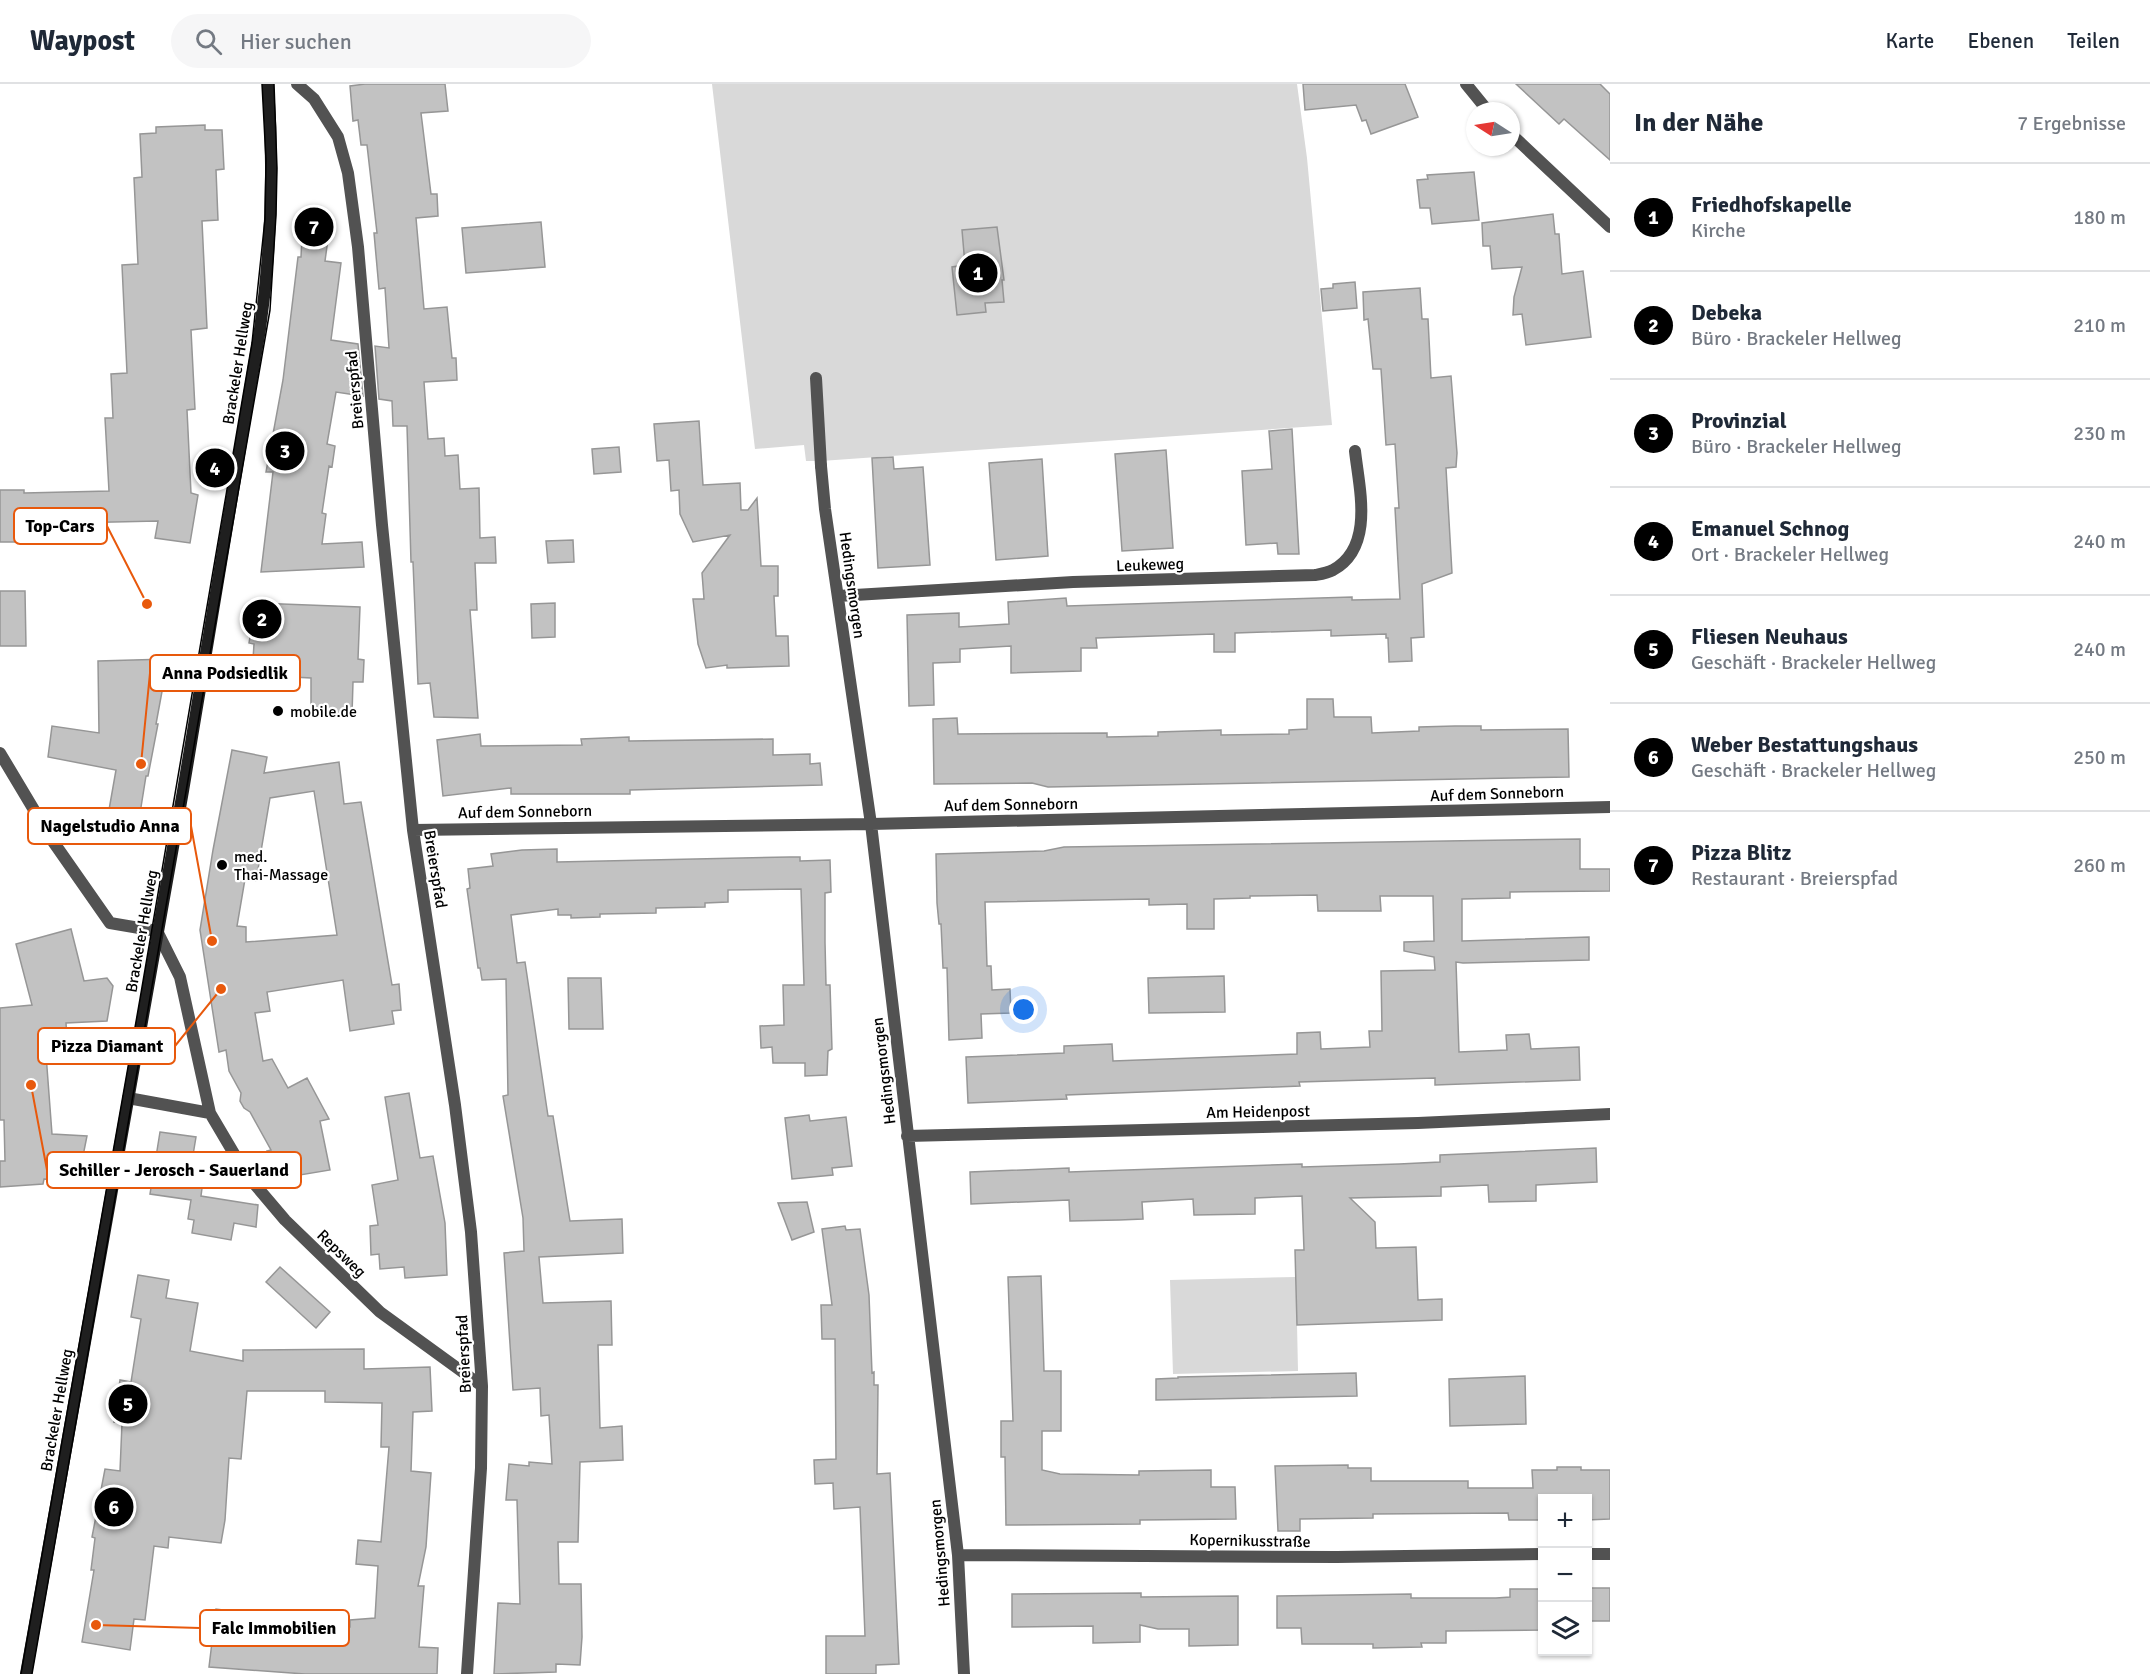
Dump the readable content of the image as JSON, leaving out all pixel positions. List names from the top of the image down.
{
  "streets": {
    "main road": ["Brackeler Hellweg"],
    "street": [
      "Breierspfad",
      "Leukeweg",
      "Hedingsmorgen",
      "Auf dem Sonneborn",
      "Am Heidenpost",
      "Repsweg",
      "Kopernikusstraße"
    ]
  },
  "crossings": [
    ["Brackeler Hellweg", "Repsweg"],
    ["Breierspfad", "Auf dem Sonneborn"],
    ["Breierspfad", "Repsweg"],
    ["Leukeweg", "Hedingsmorgen"],
    ["Hedingsmorgen", "Auf dem Sonneborn"],
    ["Hedingsmorgen", "Am Heidenpost"],
    ["Hedingsmorgen", "Kopernikusstraße"]
  ],
  "places": [
    "Top-Cars",
    "mobile.de",
    "Anna Podsiedlik",
    "med. Thai-Massage",
    "Nagelstudio Anna",
    "Pizza Diamant",
    "Schiller - Jerosch - Sauerland",
    "Falc Immobilien"
  ],
  "north": "left",
  "page": {
    "header": "Waypost",
    "search": "Hier suchen",
    "nav": ["Karte", "Ebenen", "Teilen"],
    "heading": ["In der Nähe", "7 Ergebnisse"],
    "list": [
      {
        "mark": "1",
        "name": "Friedhofskapelle",
        "note": "Kirche",
        "value": "180 m"
      },
      {
        "mark": "2",
        "name": "Debeka",
        "note": "Büro · Brackeler Hellweg",
        "value": "210 m"
      },
      {
        "mark": "3",
        "name": "Provinzial",
        "note": "Büro · Brackeler Hellweg",
        "value": "230 m"
      },
      {
        "mark": "4",
        "name": "Emanuel Schnog",
        "note": "Ort · Brackeler Hellweg",
        "value": "240 m"
      },
      {
        "mark": "5",
        "name": "Fliesen Neuhaus",
        "note": "Geschäft · Brackeler Hellweg",
        "value": "240 m"
      },
      {
        "mark": "6",
        "name": "Weber Bestattungshaus",
        "note": "Geschäft · Brackeler Hellweg",
        "value": "250 m"
      },
      {
        "mark": "7",
        "name": "Pizza Blitz",
        "note": "Restaurant · Breierspfad",
        "value": "260 m"
      }
    ],
    "pins": [
      "7",
      "1",
      "3",
      "4",
      "2",
      "5",
      "6"
    ],
    "map_buttons": ["+", "−"]
  }
}
